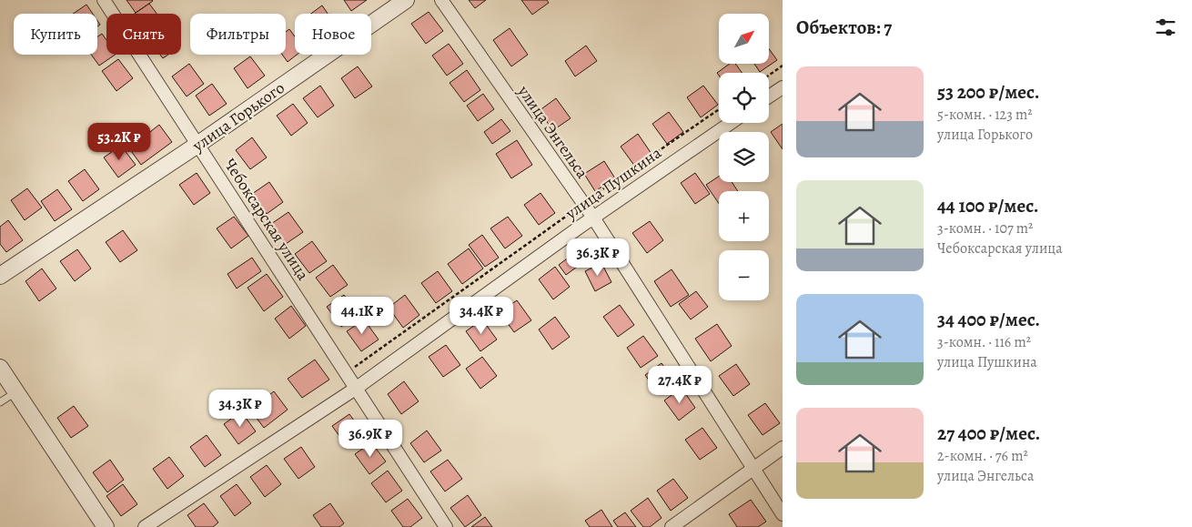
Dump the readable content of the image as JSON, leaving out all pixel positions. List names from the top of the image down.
{
  "streets": {
    "street": [
      "улица Горького",
      "улица Энгельса",
      "улица Пушкина",
      "Чебоксарская улица"
    ]
  },
  "crossings": [
    ["улица Горького", "Чебоксарская улица"],
    ["улица Энгельса", "улица Пушкина"],
    ["улица Пушкина", "Чебоксарская улица"]
  ],
  "north": "top right",
  "page": {
    "heading": "Объектов: 7",
    "map_buttons": ["+", "−"],
    "chip": [
      "Купить",
      "Снять",
      "Фильтры",
      "Новое"
    ],
    "list": [
      {
        "name": "53 200 ₽/мес.",
        "note": "5-комн. · 123 m² · улица Горького"
      },
      {
        "name": "44 100 ₽/мес.",
        "note": "3-комн. · 107 m² · Чебоксарская улица"
      },
      {
        "name": "34 400 ₽/мес.",
        "note": "3-комн. · 116 m² · улица Пушкина"
      },
      {
        "name": "27 400 ₽/мес.",
        "note": "2-комн. · 76 m² · улица Энгельса"
      }
    ],
    "price": [
      "53.2K ₽",
      "36.3K ₽",
      "44.1K ₽",
      "34.4K ₽",
      "27.4K ₽",
      "34.3K ₽",
      "36.9K ₽"
    ]
  }
}
